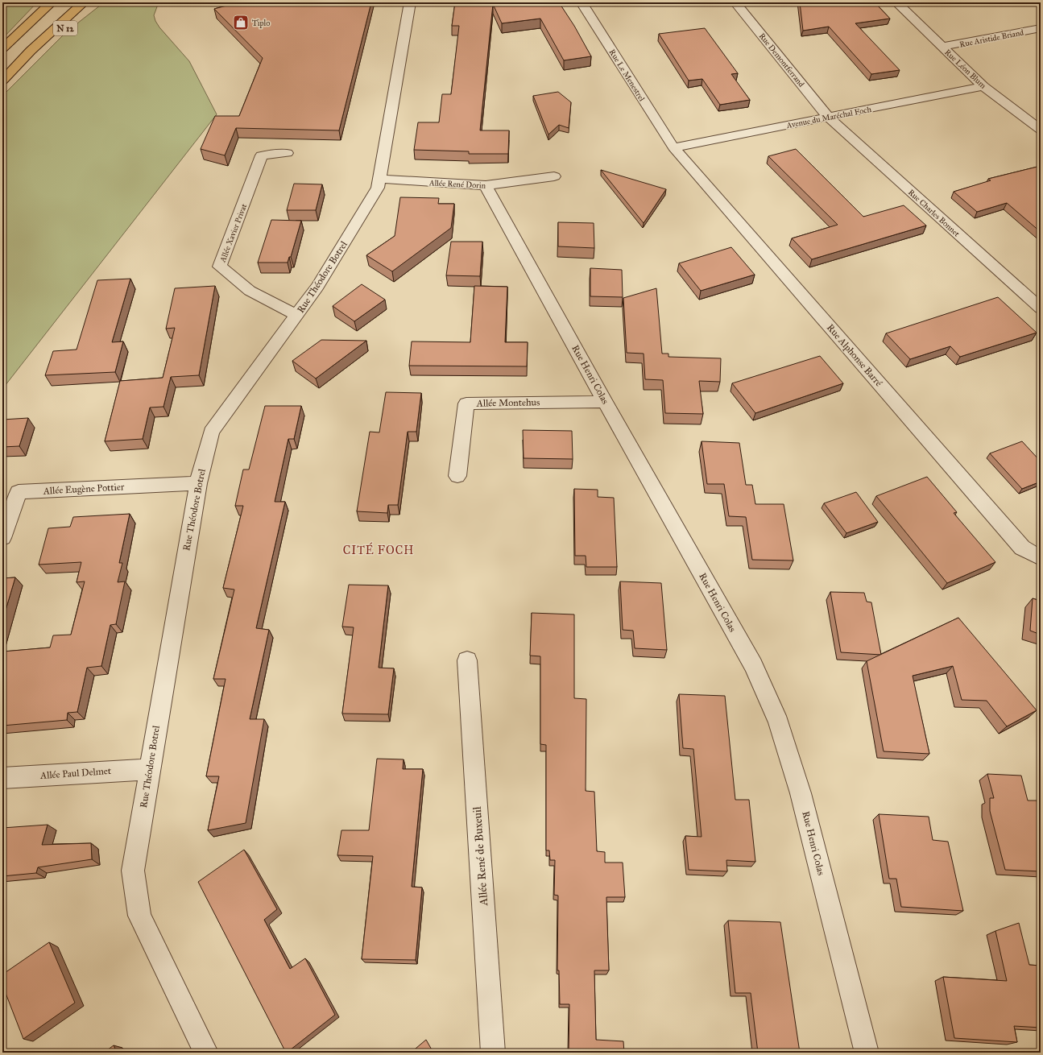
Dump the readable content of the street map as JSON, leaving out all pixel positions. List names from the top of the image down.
{
  "streets": {
    "main road": ["N 12"],
    "street": [
      "Rue Aristide Briand",
      "Rue Demontferrand",
      "Rue Léon Blum",
      "Rue Le Menestrel",
      "Avenue du Maréchal Foch",
      "Allée René Dorin",
      "Rue Charles Bonnet",
      "Allée Xavier Privat",
      "Rue Théodore Botrel",
      "Rue Alphonse Barré",
      "Rue Henri Colas",
      "Allée Montehus",
      "Allée Eugène Pottier",
      "Allée Paul Delmet",
      "Allée René de Buxeuil"
    ]
  },
  "crossings": [
    ["Rue Aristide Briand", "Rue Léon Blum"],
    ["Rue Demontferrand", "Avenue du Maréchal Foch"],
    ["Rue Demontferrand", "Rue Charles Bonnet"],
    ["Rue Léon Blum", "Avenue du Maréchal Foch"],
    ["Rue Le Menestrel", "Avenue du Maréchal Foch"],
    ["Rue Le Menestrel", "Rue Alphonse Barré"],
    ["Avenue du Maréchal Foch", "Rue Charles Bonnet"],
    ["Avenue du Maréchal Foch", "Rue Alphonse Barré"],
    ["Allée René Dorin", "Rue Théodore Botrel"],
    ["Allée René Dorin", "Rue Henri Colas"],
    ["Allée Xavier Privat", "Rue Théodore Botrel"],
    ["Rue Théodore Botrel", "Allée Eugène Pottier"],
    ["Rue Théodore Botrel", "Allée Paul Delmet"],
    ["Rue Henri Colas", "Allée Montehus"]
  ],
  "districts": ["CITÉ FOCH"],
  "places": {
    "shop": ["Tiplo"]
  }
}
